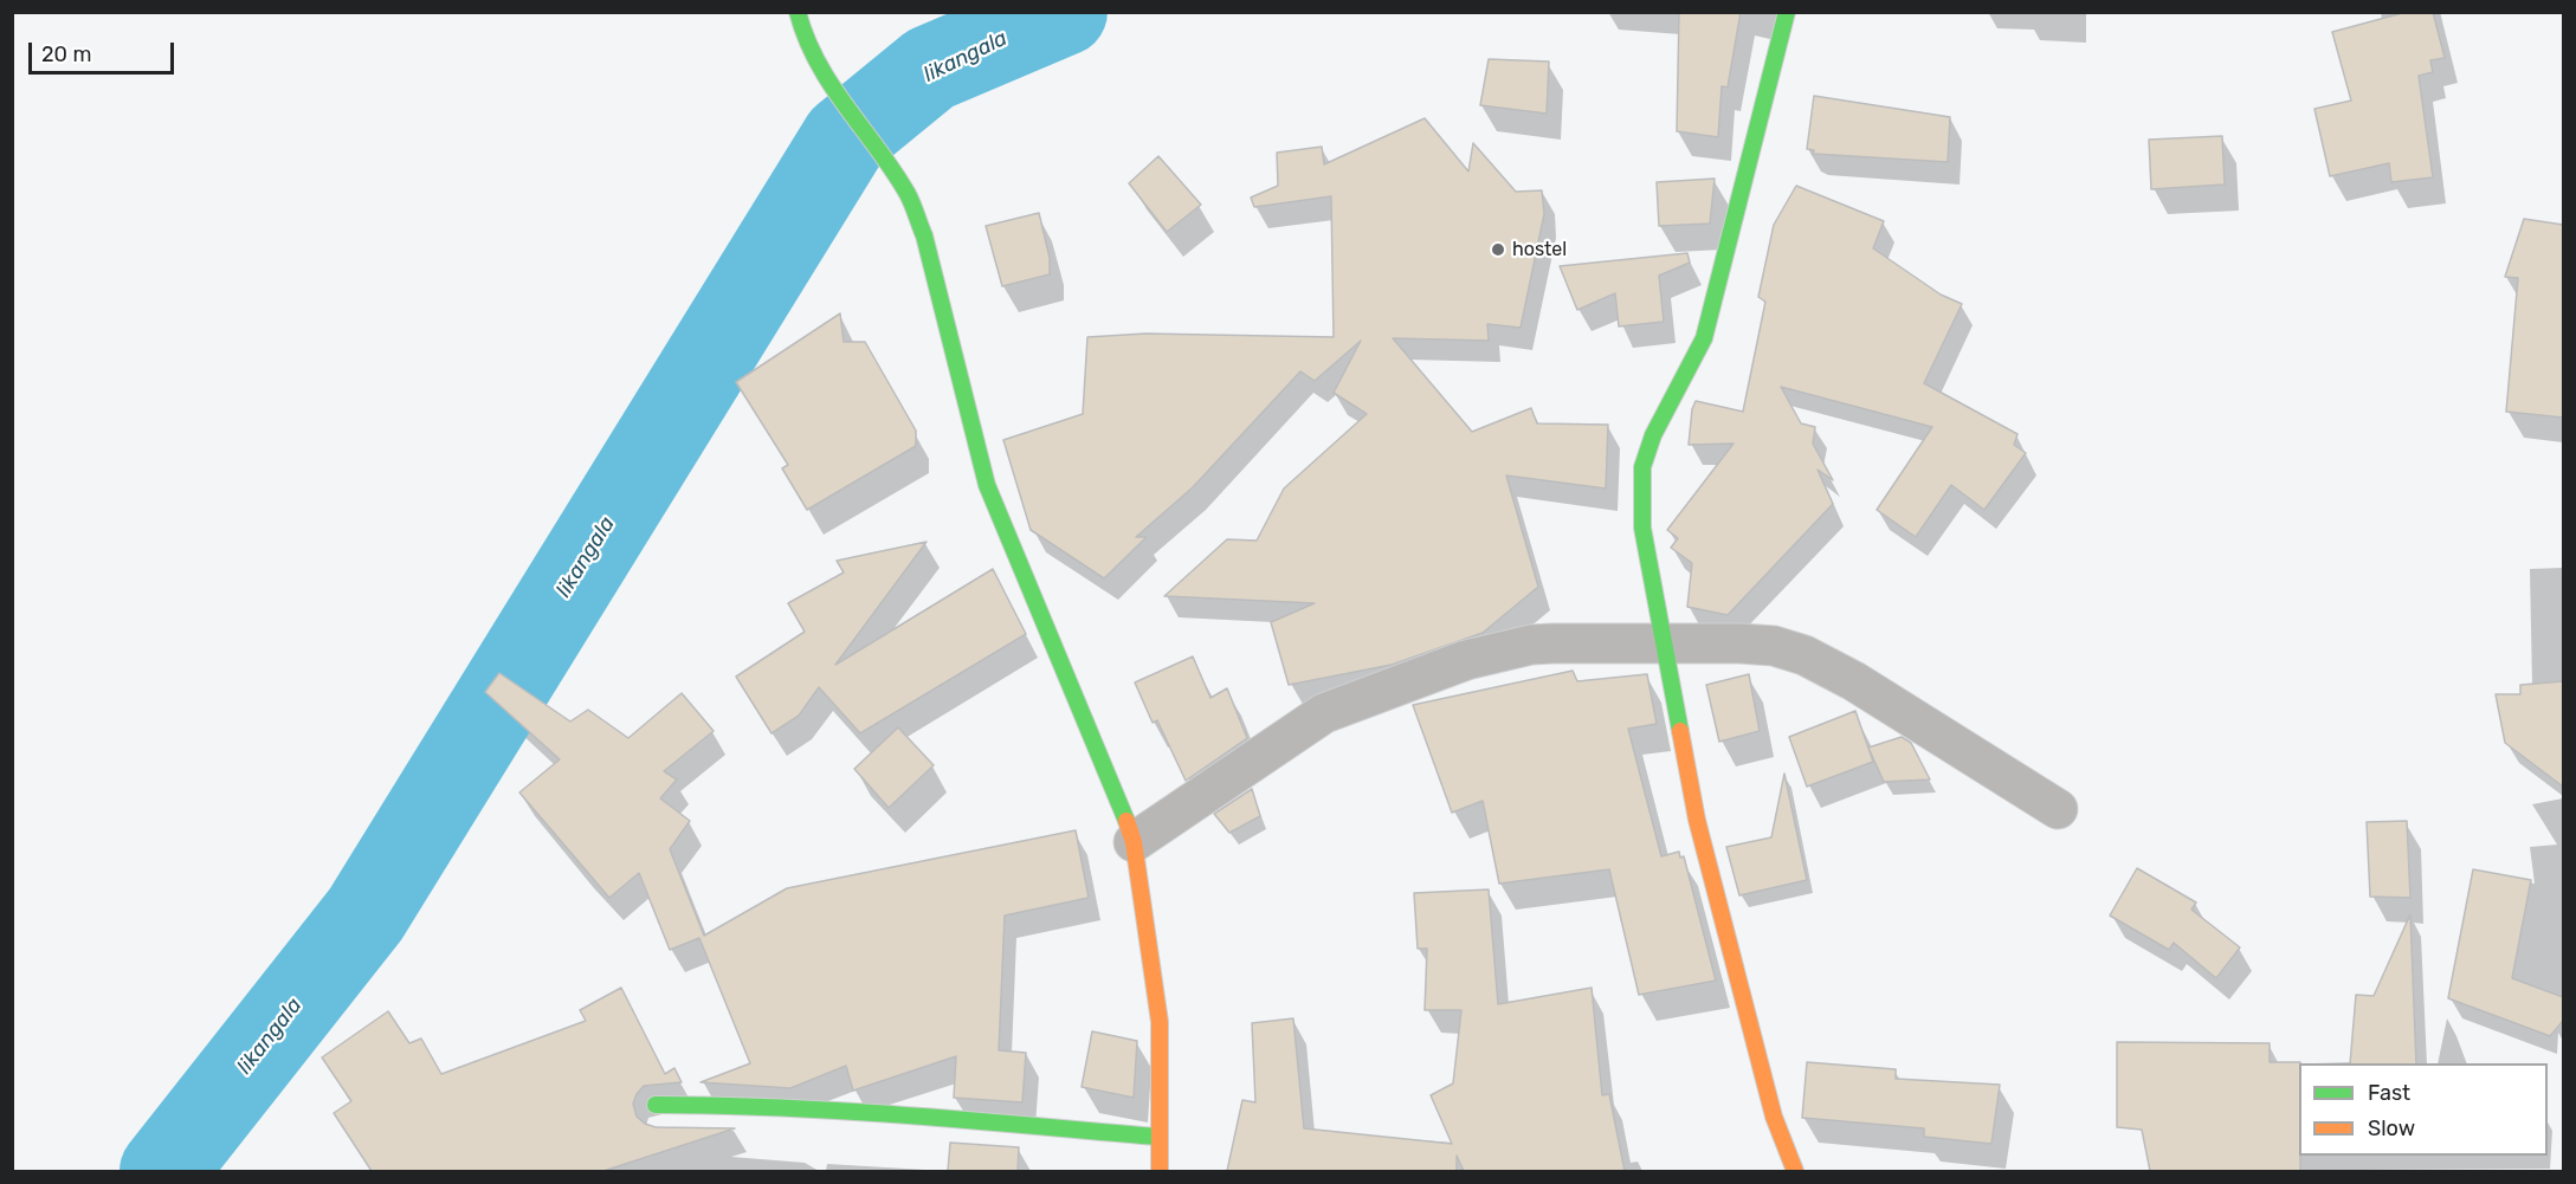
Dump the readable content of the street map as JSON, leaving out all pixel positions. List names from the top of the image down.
{
  "water": ["likangala"],
  "places": ["hostel"],
  "legend": ["Fast", "Slow"],
  "scale_bar": "20 m"
}
